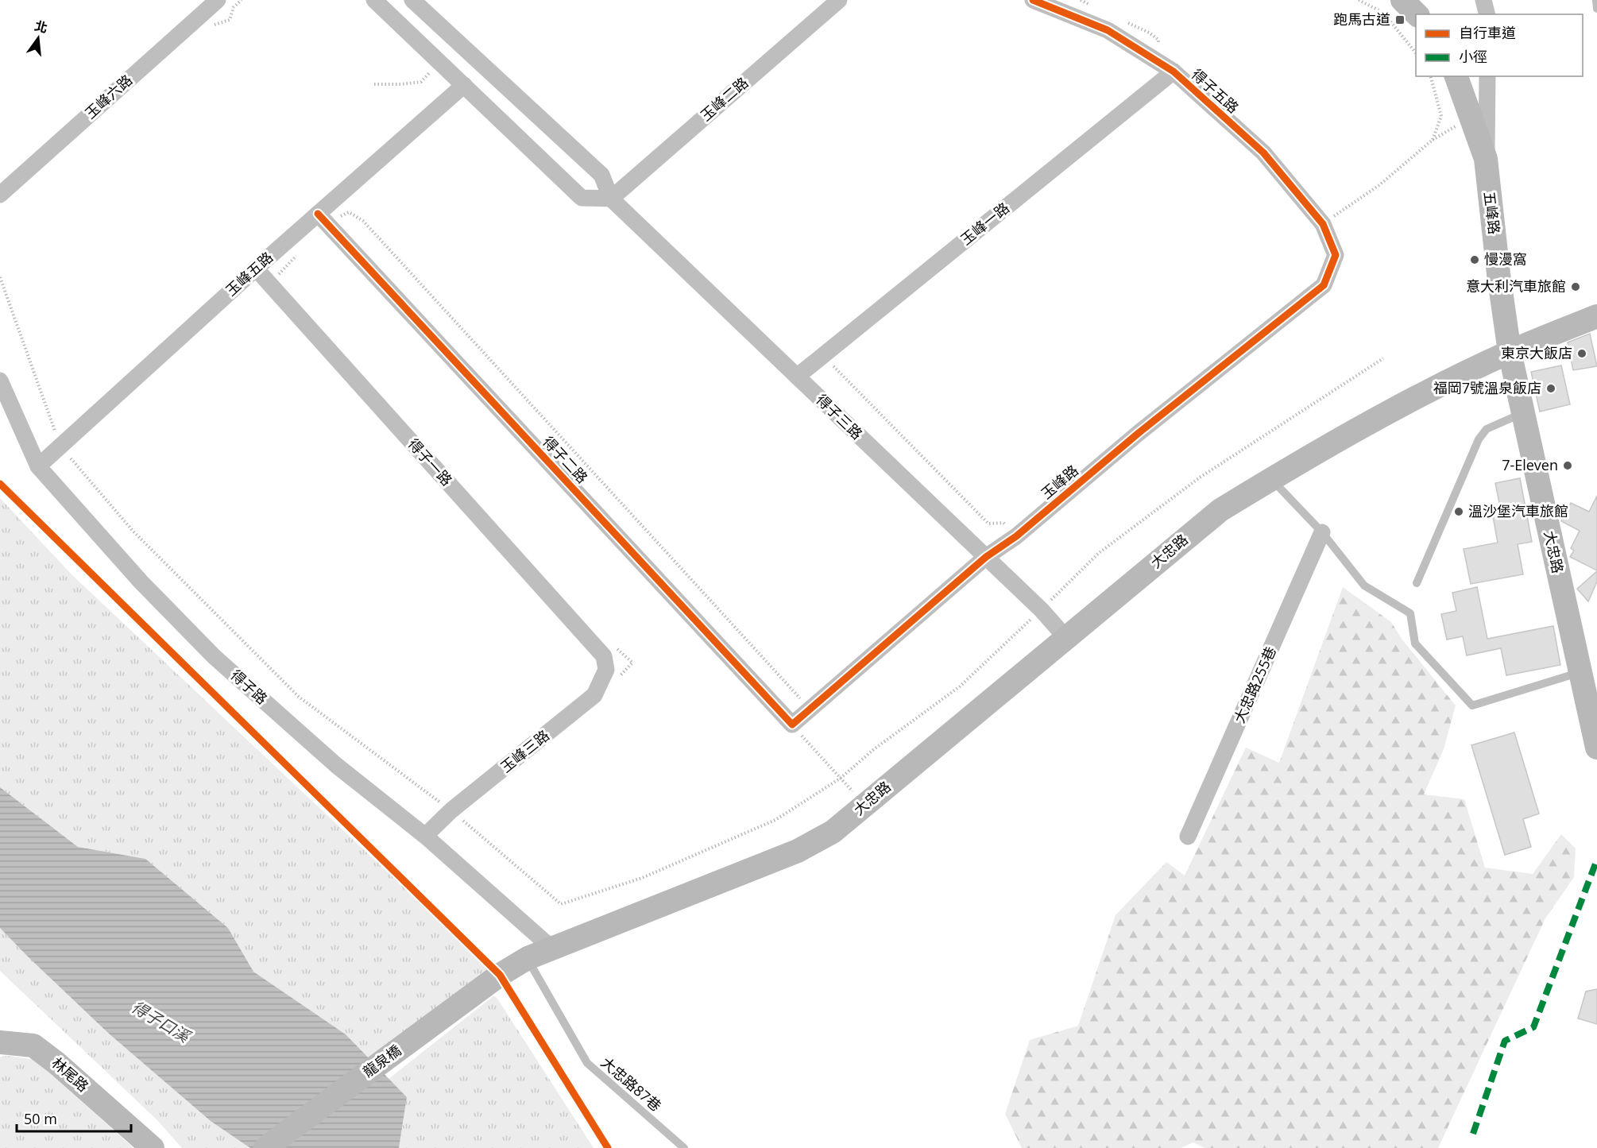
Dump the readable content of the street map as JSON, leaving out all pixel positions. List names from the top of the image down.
{
  "streets": {
    "street": [
      "得子五路",
      "玉峰六路",
      "玉峰二路",
      "五峰路",
      "玉峰一路",
      "玉峰五路",
      "得子三路",
      "得子二路",
      "得子一路",
      "玉峰路",
      "大忠路",
      "大忠路255巷",
      "得子路",
      "玉峰三路",
      "龍泉橋",
      "林尾路"
    ],
    "lane": ["大忠路87巷"]
  },
  "crossings": [
    ["得子五路", "玉峰一路"],
    ["得子五路", "玉峰路"],
    ["玉峰二路", "得子三路"],
    ["五峰路", "大忠路"],
    ["玉峰一路", "得子三路"],
    ["玉峰五路", "得子二路"],
    ["玉峰五路", "得子一路"],
    ["玉峰五路", "得子路"],
    ["得子三路", "玉峰路"],
    ["得子三路", "大忠路"],
    ["得子二路", "玉峰路"],
    ["得子一路", "玉峰三路"],
    ["大忠路", "得子路"],
    ["大忠路", "龍泉橋"],
    ["大忠路", "大忠路87巷"],
    ["得子路", "玉峰三路"]
  ],
  "water": ["得子口溪"],
  "places": {
    "transit": ["跑馬古道"],
    "other": [
      "慢漫窩",
      "意大利汽車旅館",
      "東京大飯店",
      "福岡7號溫泉飯店",
      "7-Eleven",
      "溫沙堡汽車旅館"
    ]
  },
  "legend": ["自行車道", "小徑"],
  "scale_bar": "50 m",
  "north": "top"
}
